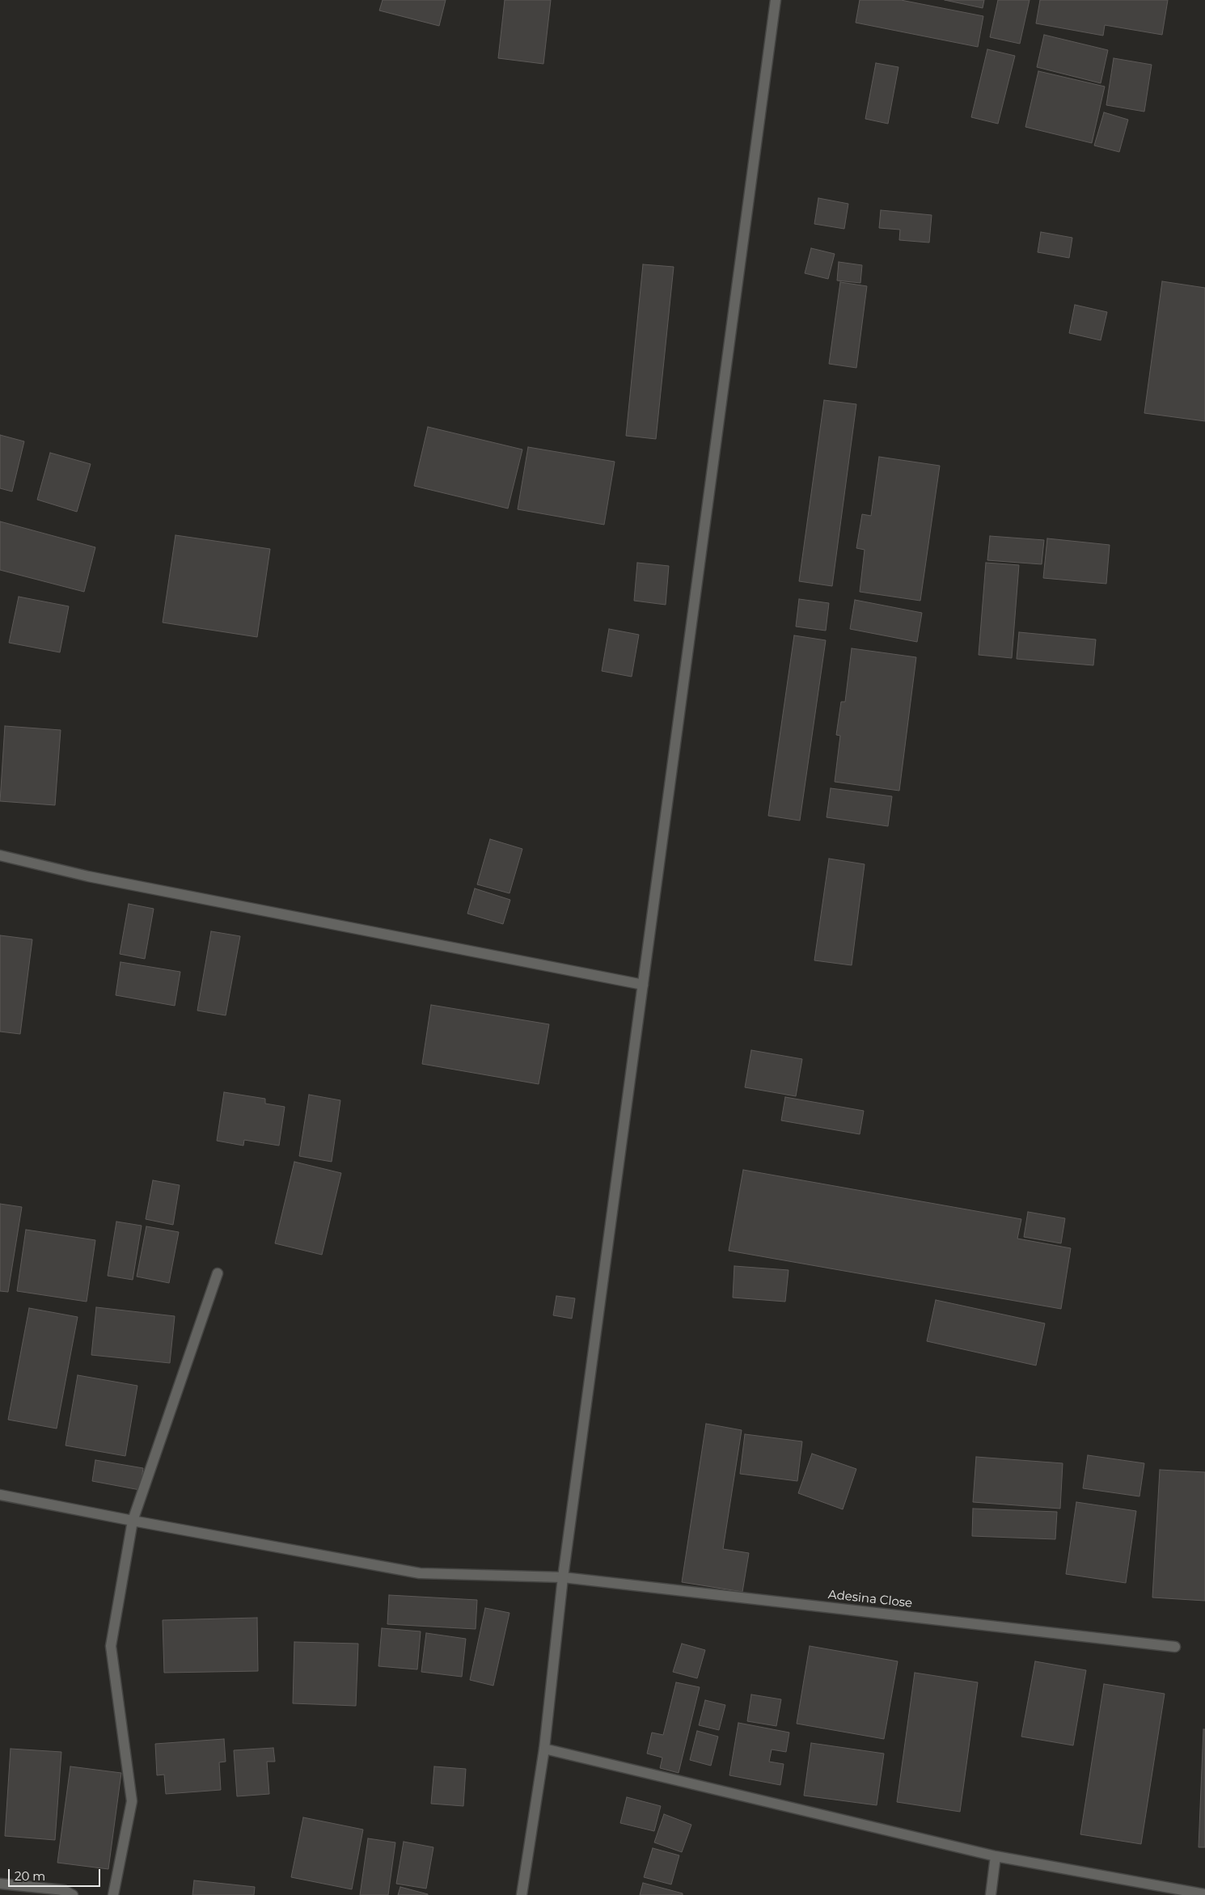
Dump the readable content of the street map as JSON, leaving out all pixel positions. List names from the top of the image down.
{
  "streets": {
    "street": ["Adesina Close"]
  },
  "scale_bar": "20 m"
}
